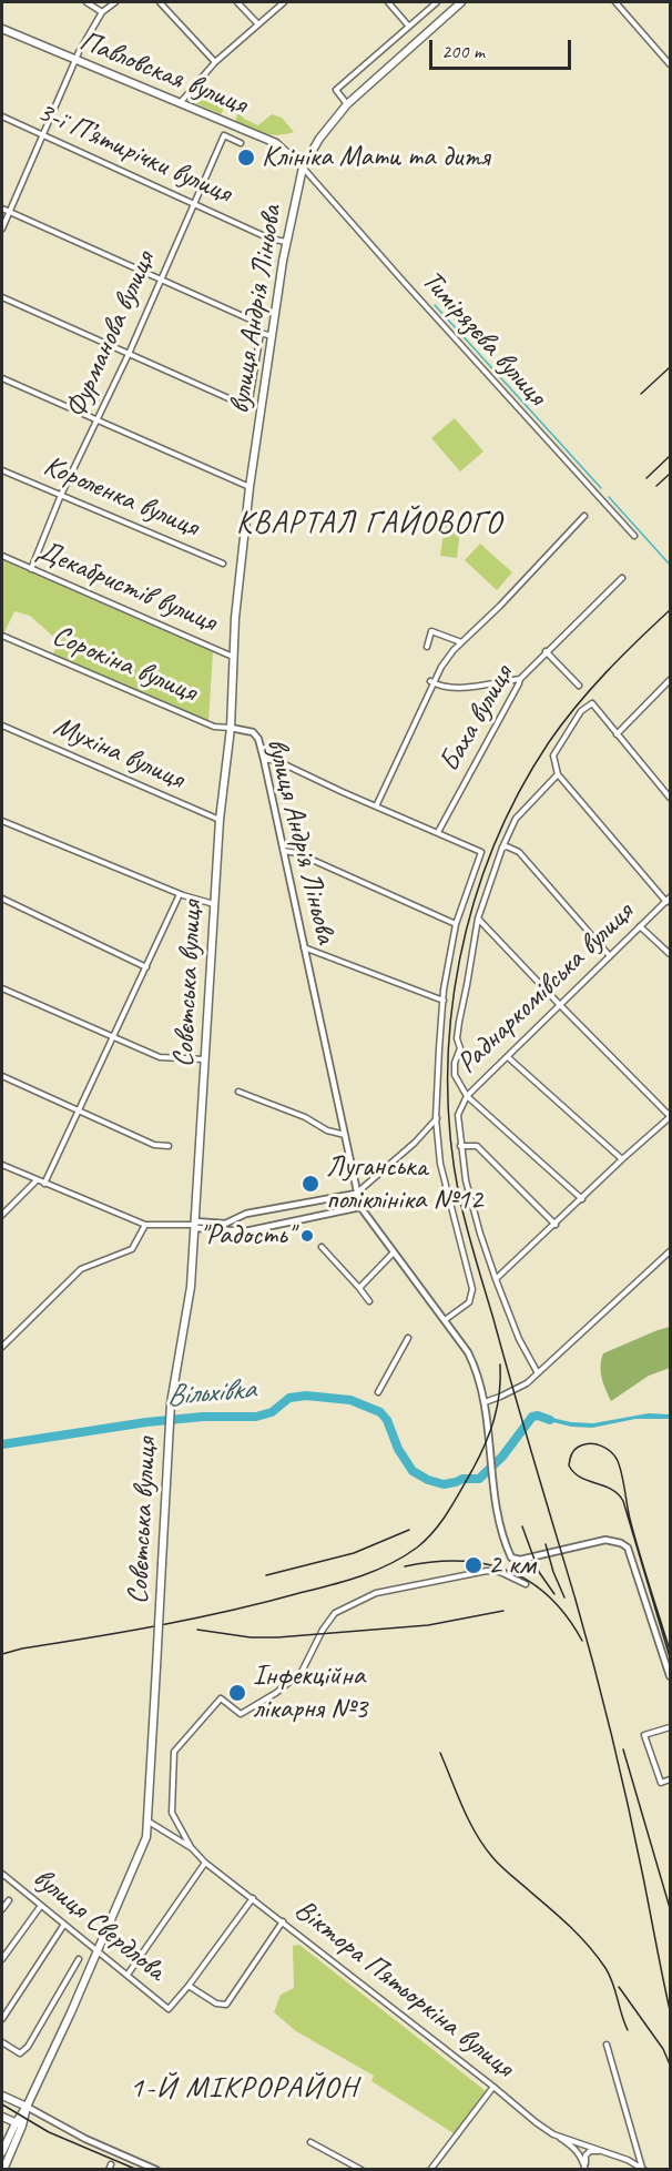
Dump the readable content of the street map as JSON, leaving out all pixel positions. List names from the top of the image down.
{
  "streets": {
    "main road": ["Павловская вулиця", "вулиця Андрія Ліньова", "Совєтська вулиця"],
    "street": [
      "3-ї П’ятирічки вулиця",
      "Фурманова вулиця",
      "Тимірязєва вулиця",
      "Короленка вулиця",
      "Декабристів вулиця",
      "Сорокіна вулиця",
      "Баха вулиця",
      "Мухіна вулиця",
      "Раднаркомівська вулиця",
      "вулиця Свердлова",
      "Віктора Пятьоркіна вулиця"
    ]
  },
  "crossings": [
    ["Павловская вулиця", "вулиця Андрія Ліньова"],
    ["Павловская вулиця", "Тимірязєва вулиця"],
    ["3-ї П’ятирічки вулиця", "вулиця Андрія Ліньова"],
    ["3-ї П’ятирічки вулиця", "Фурманова вулиця"],
    ["вулиця Андрія Ліньова", "Тимірязєва вулиця"],
    ["вулиця Андрія Ліньова", "Декабристів вулиця"],
    ["вулиця Андрія Ліньова", "Сорокіна вулиця"],
    ["вулиця Андрія Ліньова", "Совєтська вулиця"],
    ["Фурманова вулиця", "Короленка вулиця"],
    ["Фурманова вулиця", "Декабристів вулиця"],
    ["Сорокіна вулиця", "Совєтська вулиця"],
    ["Мухіна вулиця", "Совєтська вулиця"],
    ["Совєтська вулиця", "вулиця Свердлова"],
    ["Совєтська вулиця", "Віктора Пятьоркіна вулиця"]
  ],
  "districts": ["КВАРТАЛ ГАЙОВОГО", "1-Й МІКРОРАЙОН"],
  "water": ["Вільхівка"],
  "places": [
    "Клініка Мати та дитя",
    "Луганська поліклініка №12",
    "\"Радость\"",
    "2 км",
    "Інфекційна лікарня №3"
  ],
  "scale_bar": "200 m"
}
